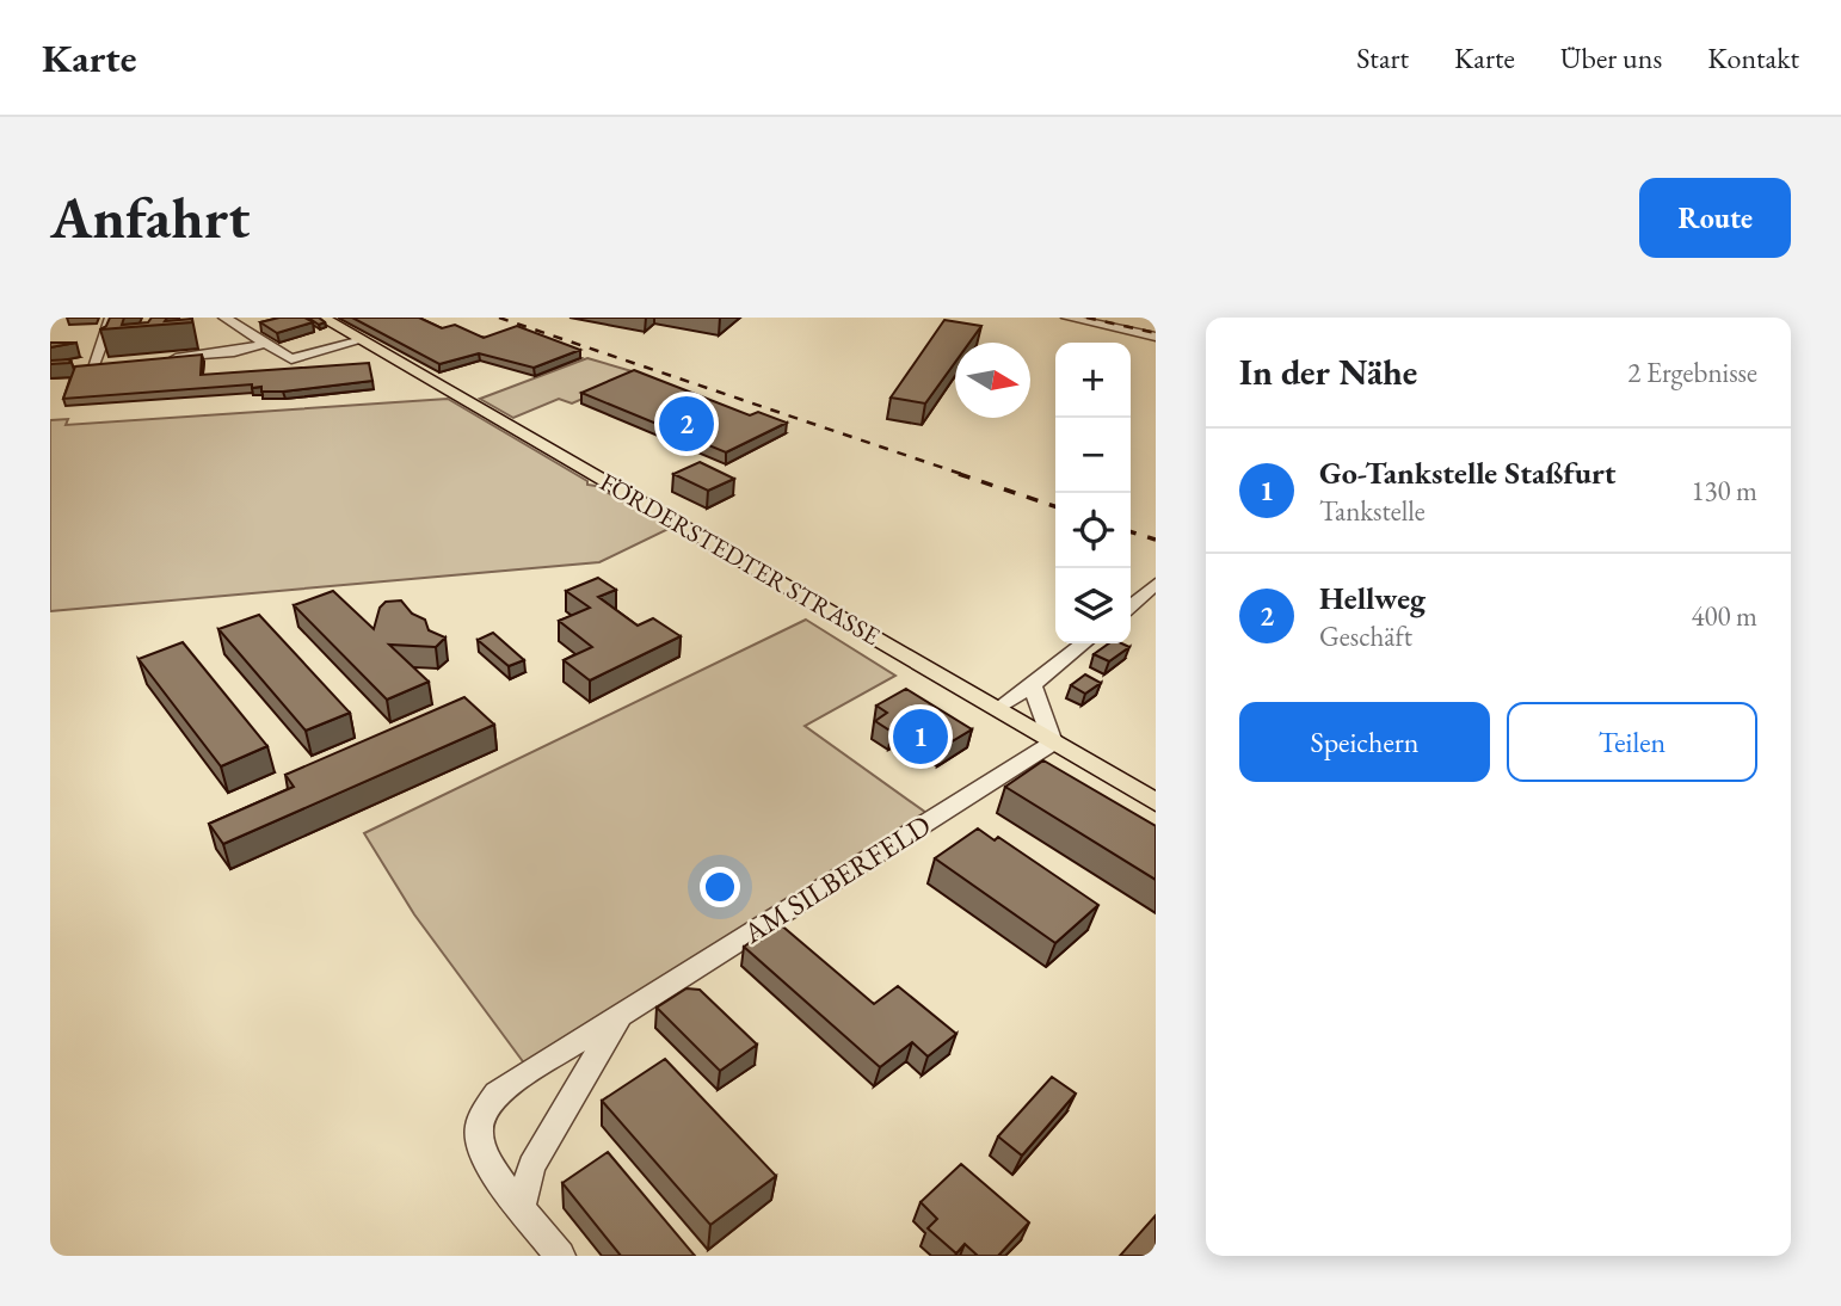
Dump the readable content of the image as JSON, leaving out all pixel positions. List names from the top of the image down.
{
  "streets": {
    "main road": ["FÖRDERSTEDTER STRASSE"],
    "street": ["AM SILBERFELD"]
  },
  "crossings": [
    ["FÖRDERSTEDTER STRASSE", "AM SILBERFELD"]
  ],
  "north": "right",
  "page": {
    "header": "Karte",
    "nav": [
      "Start",
      "Karte",
      "Über uns",
      "Kontakt"
    ],
    "buttons": [
      "Route",
      ["Speichern", "Teilen"]
    ],
    "title": "Anfahrt",
    "heading": ["In der Nähe", "2 Ergebnisse"],
    "map_buttons": ["+", "−"],
    "pins": ["2", "1"],
    "list": [
      {
        "mark": "1",
        "name": "Go-Tankstelle Staßfurt",
        "note": "Tankstelle",
        "value": "130 m"
      },
      {
        "mark": "2",
        "name": "Hellweg",
        "note": "Geschäft",
        "value": "400 m"
      }
    ]
  }
}
